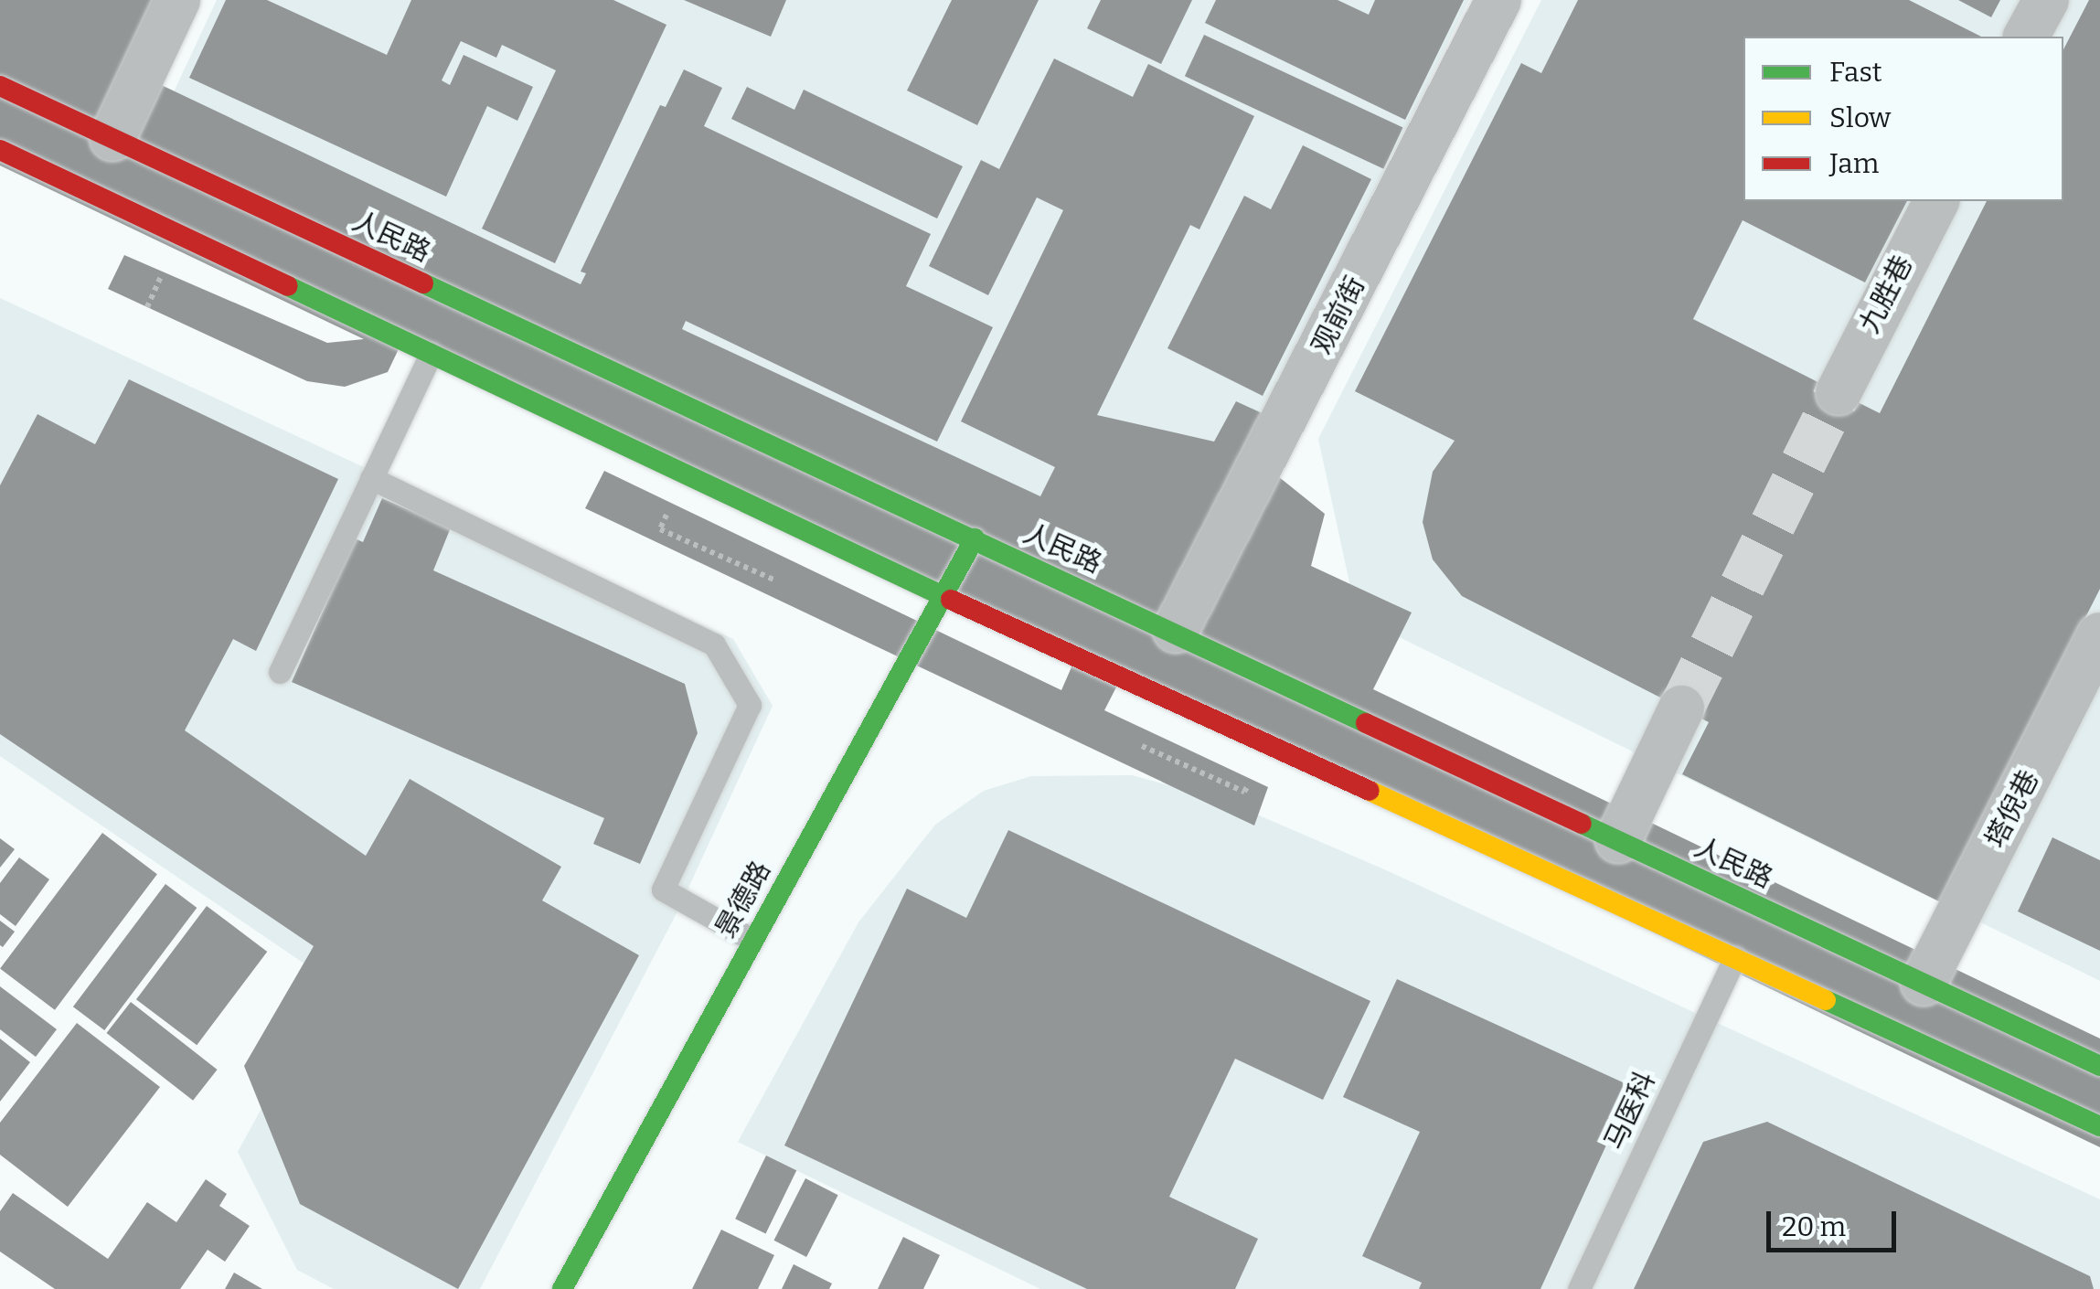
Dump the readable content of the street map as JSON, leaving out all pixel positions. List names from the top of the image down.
{
  "streets": {
    "main road": ["人民路", "景德路"],
    "street": ["九胜巷", "观前街", "塔倪巷"],
    "lane": ["马医科"]
  },
  "crossings": [
    ["人民路", "观前街"],
    ["人民路", "塔倪巷"],
    ["人民路", "景德路"]
  ],
  "legend": ["Fast", "Slow", "Jam"],
  "scale_bar": "20 m"
}
